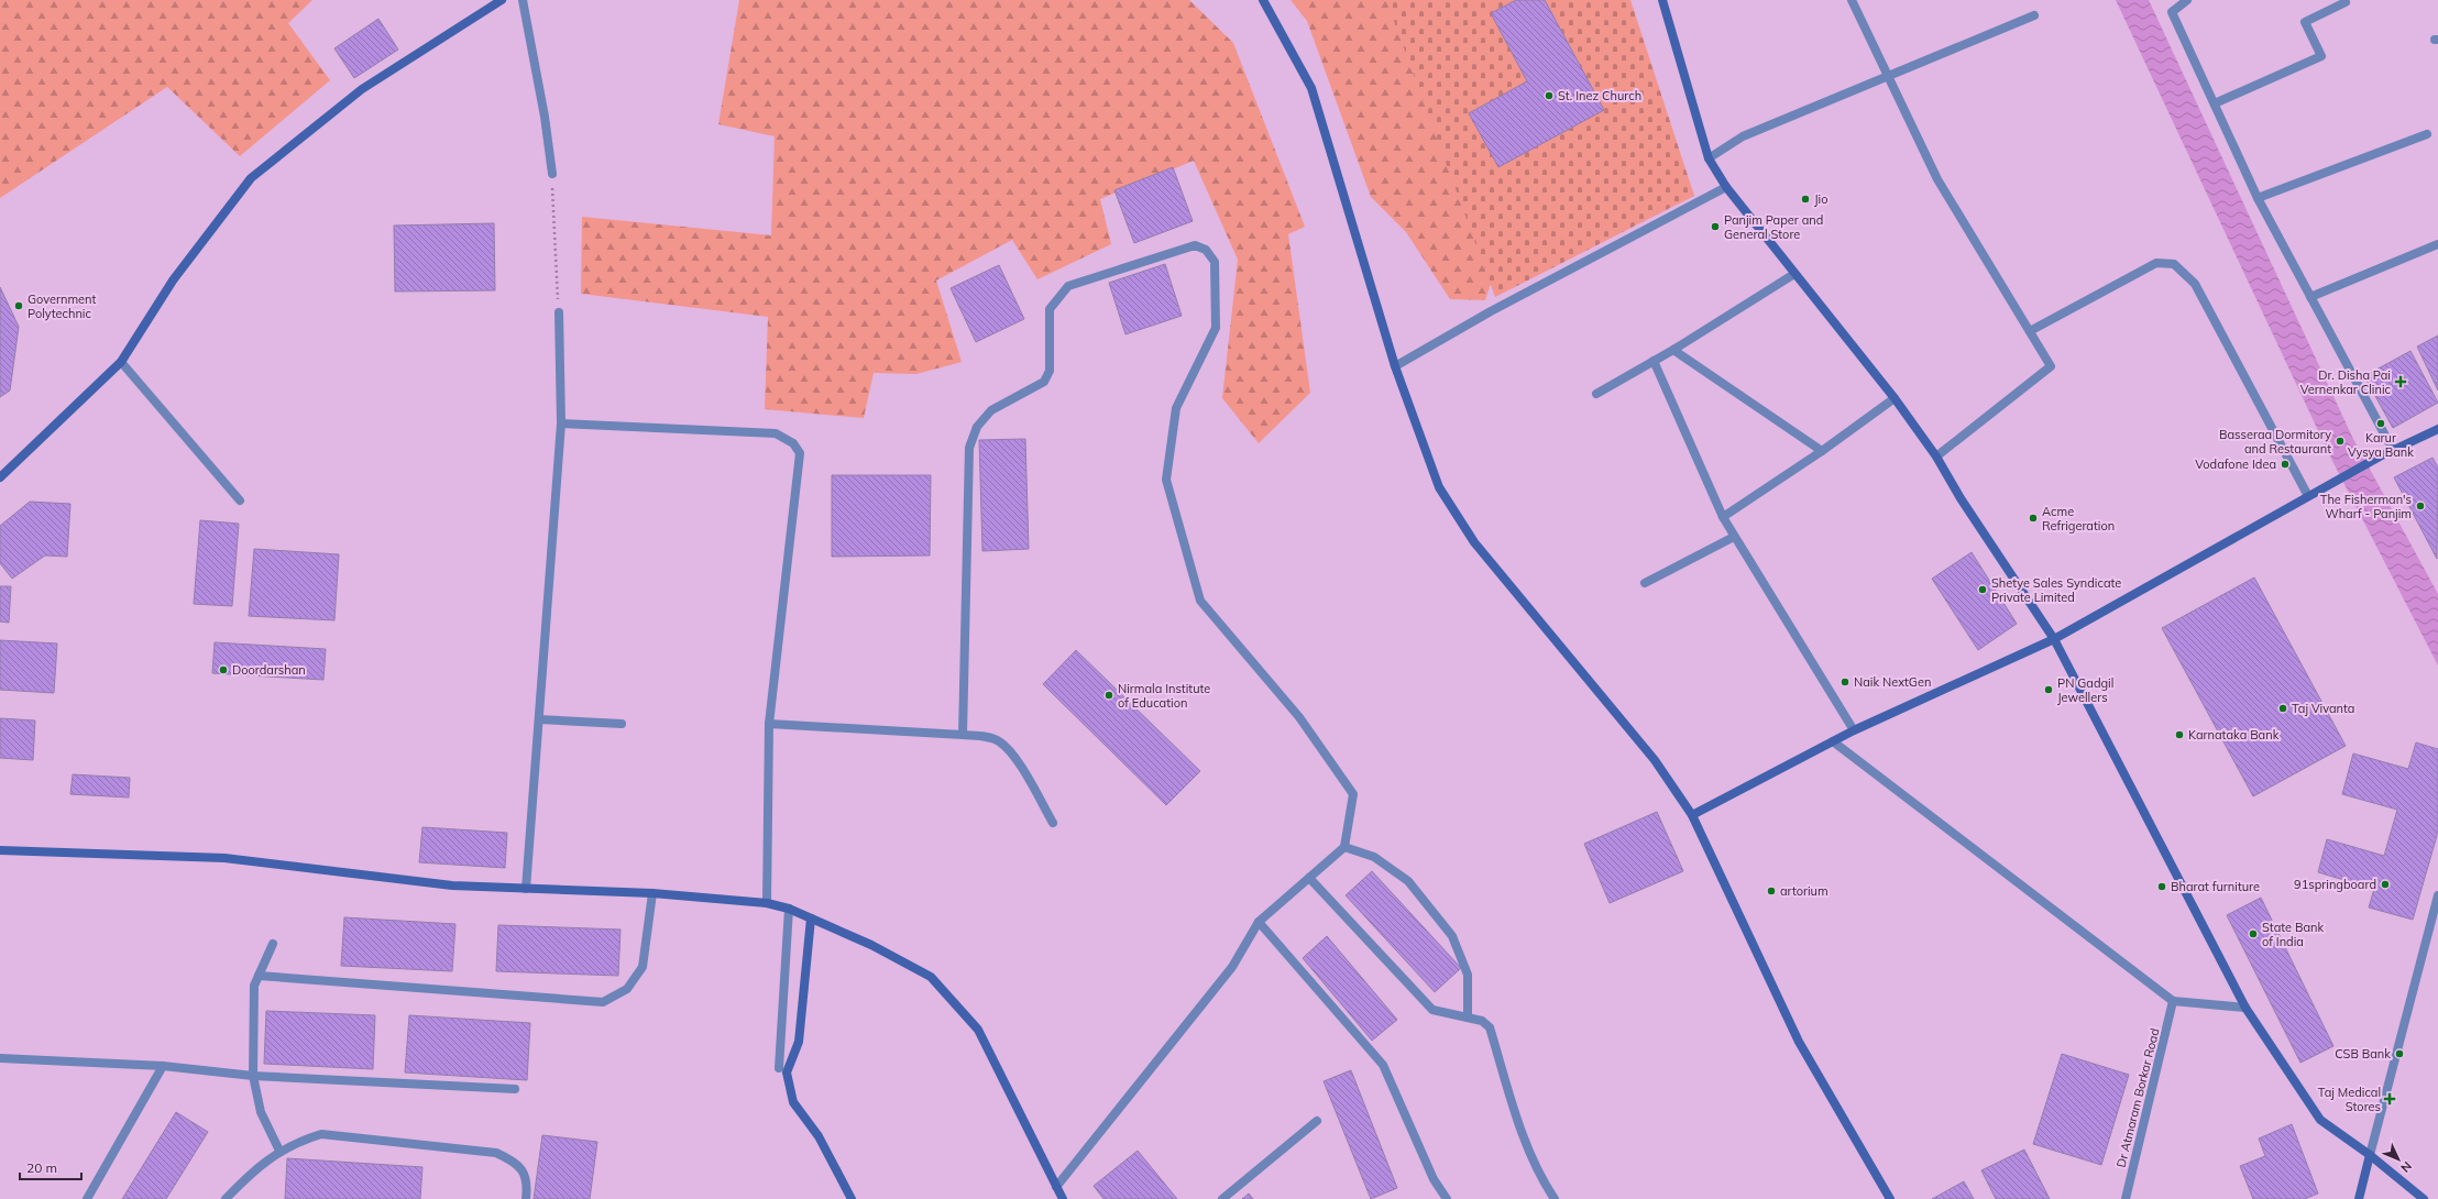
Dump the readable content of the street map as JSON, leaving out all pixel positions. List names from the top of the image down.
{
  "streets": {
    "street": ["Dr Atmaram Borkar Road"]
  },
  "places": {
    "other": [
      "St. Inez Church",
      "Jio",
      "Panjim Paper and General Store",
      "Government Polytechnic",
      "Karur Vysya Bank",
      "Basseraa Dormitory and Restaurant",
      "Vodafone Idea",
      "The Fisherman's Wharf - Panjim",
      "Acme Refrigeration",
      "Shetye Sales Syndicate Private Limited",
      "Doordarshan",
      "Naik NextGen",
      "PN Gadgil Jewellers",
      "Nirmala Institute of Education",
      "Taj Vivanta",
      "Karnataka Bank",
      "91springboard",
      "Bharat furniture",
      "artorium",
      "State Bank of India",
      "CSB Bank"
    ],
    "health": ["Dr. Disha Pai Vernenkar Clinic", "Taj Medical Stores"]
  },
  "scale_bar": "20 m",
  "north": "bottom right"
}
